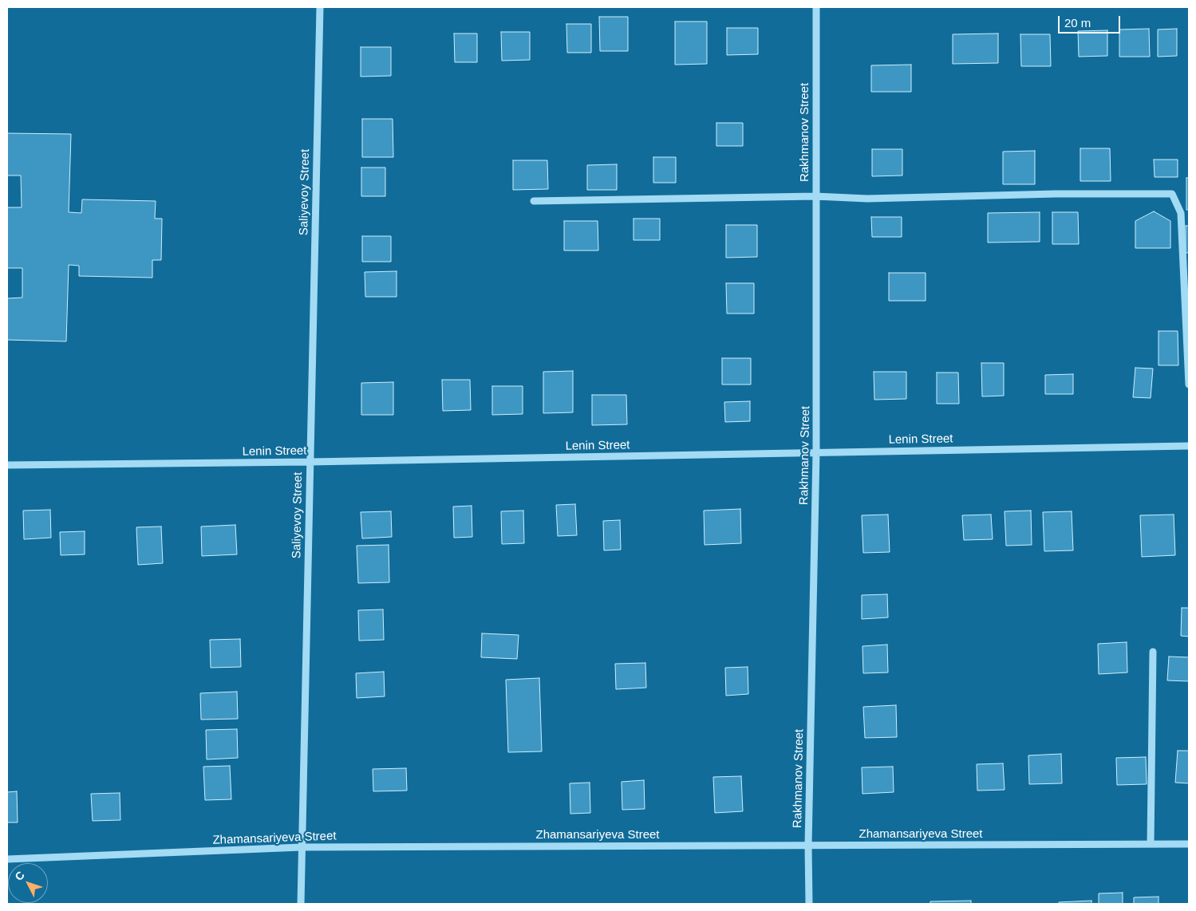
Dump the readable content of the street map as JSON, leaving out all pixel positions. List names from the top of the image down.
{
  "streets": {
    "street": [
      "Rakhmanov Street",
      "Saliyevoy Street",
      "Lenin Street",
      "Zhamansariyeva Street"
    ]
  },
  "crossings": [
    ["Rakhmanov Street", "Lenin Street"],
    ["Rakhmanov Street", "Zhamansariyeva Street"],
    ["Saliyevoy Street", "Lenin Street"],
    ["Saliyevoy Street", "Zhamansariyeva Street"]
  ],
  "scale_bar": "20 m",
  "north": "top left"
}
